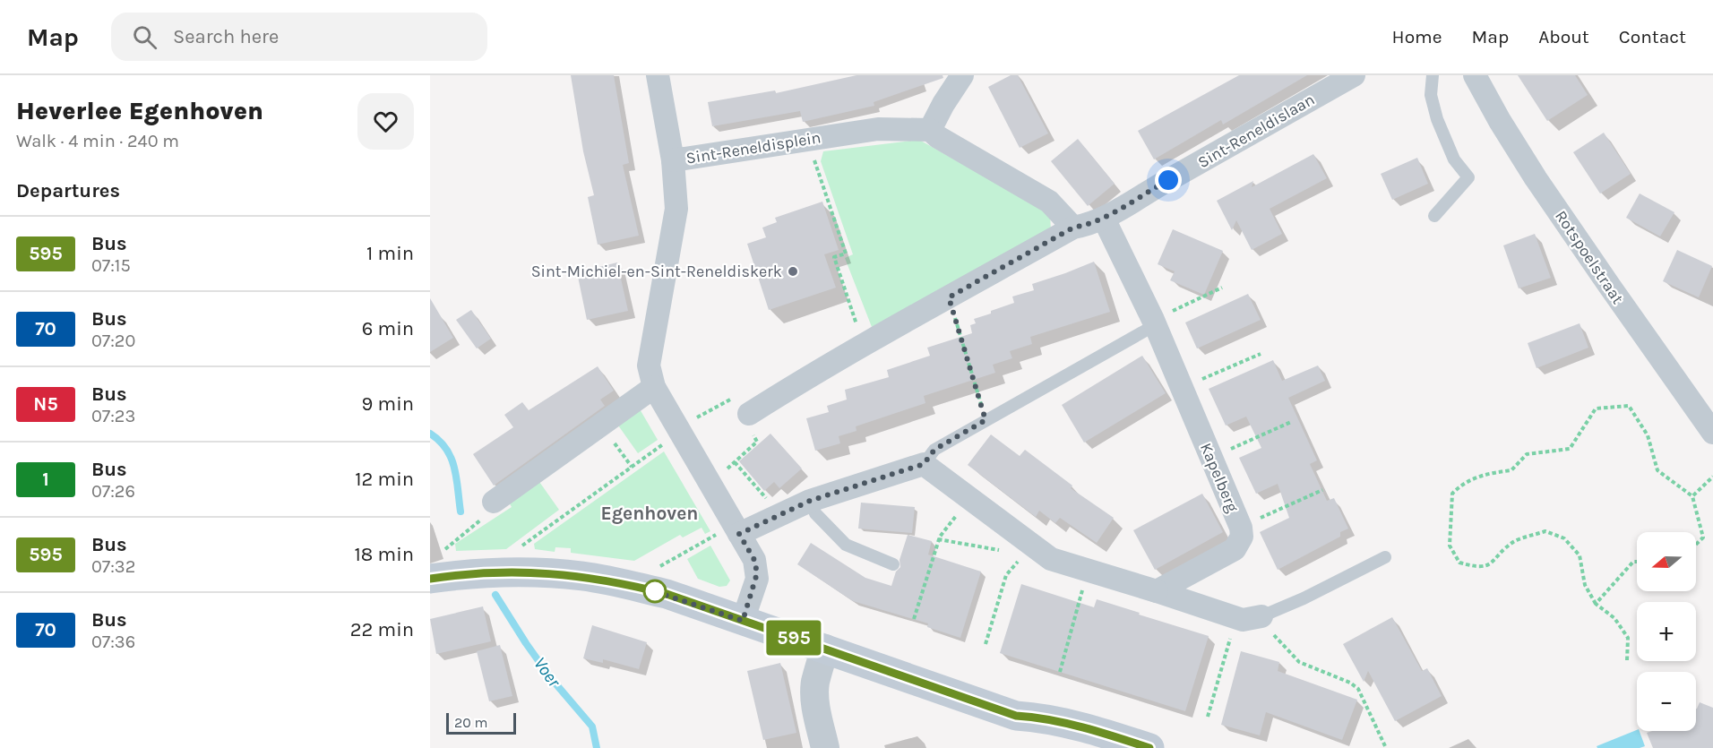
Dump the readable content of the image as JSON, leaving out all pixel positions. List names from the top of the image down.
{
  "streets": {
    "street": [
      "Sint-Reneldislaan",
      "Sint-Reneldisplein",
      "Rotspoelstraat",
      "Kapelberg"
    ]
  },
  "crossings": [
    ["Sint-Reneldislaan", "Kapelberg"]
  ],
  "districts": ["Egenhoven"],
  "water": ["Voer"],
  "places": ["Sint-Michiel-en-Sint-Reneldiskerk"],
  "lines": ["bus line 595"],
  "scale_bar": "20 m",
  "north": "left",
  "page": {
    "header": "Map",
    "search": "Search here",
    "nav": [
      "Home",
      "Map",
      "About",
      "Contact"
    ],
    "heading": [
      ["Heverlee Egenhoven", "Walk · 4 min · 240 m"],
      "Departures"
    ],
    "on_map": "595",
    "list": [
      {
        "mark": "595",
        "name": "Bus",
        "note": "07:15",
        "value": "1 min"
      },
      {
        "mark": "70",
        "name": "Bus",
        "note": "07:20",
        "value": "6 min"
      },
      {
        "mark": "N5",
        "name": "Bus",
        "note": "07:23",
        "value": "9 min"
      },
      {
        "mark": "1",
        "name": "Bus",
        "note": "07:26",
        "value": "12 min"
      },
      {
        "mark": "595",
        "name": "Bus",
        "note": "07:32",
        "value": "18 min"
      },
      {
        "mark": "70",
        "name": "Bus",
        "note": "07:36",
        "value": "22 min"
      }
    ],
    "map_buttons": ["+", "−"],
    "scale": "20 m"
  }
}
